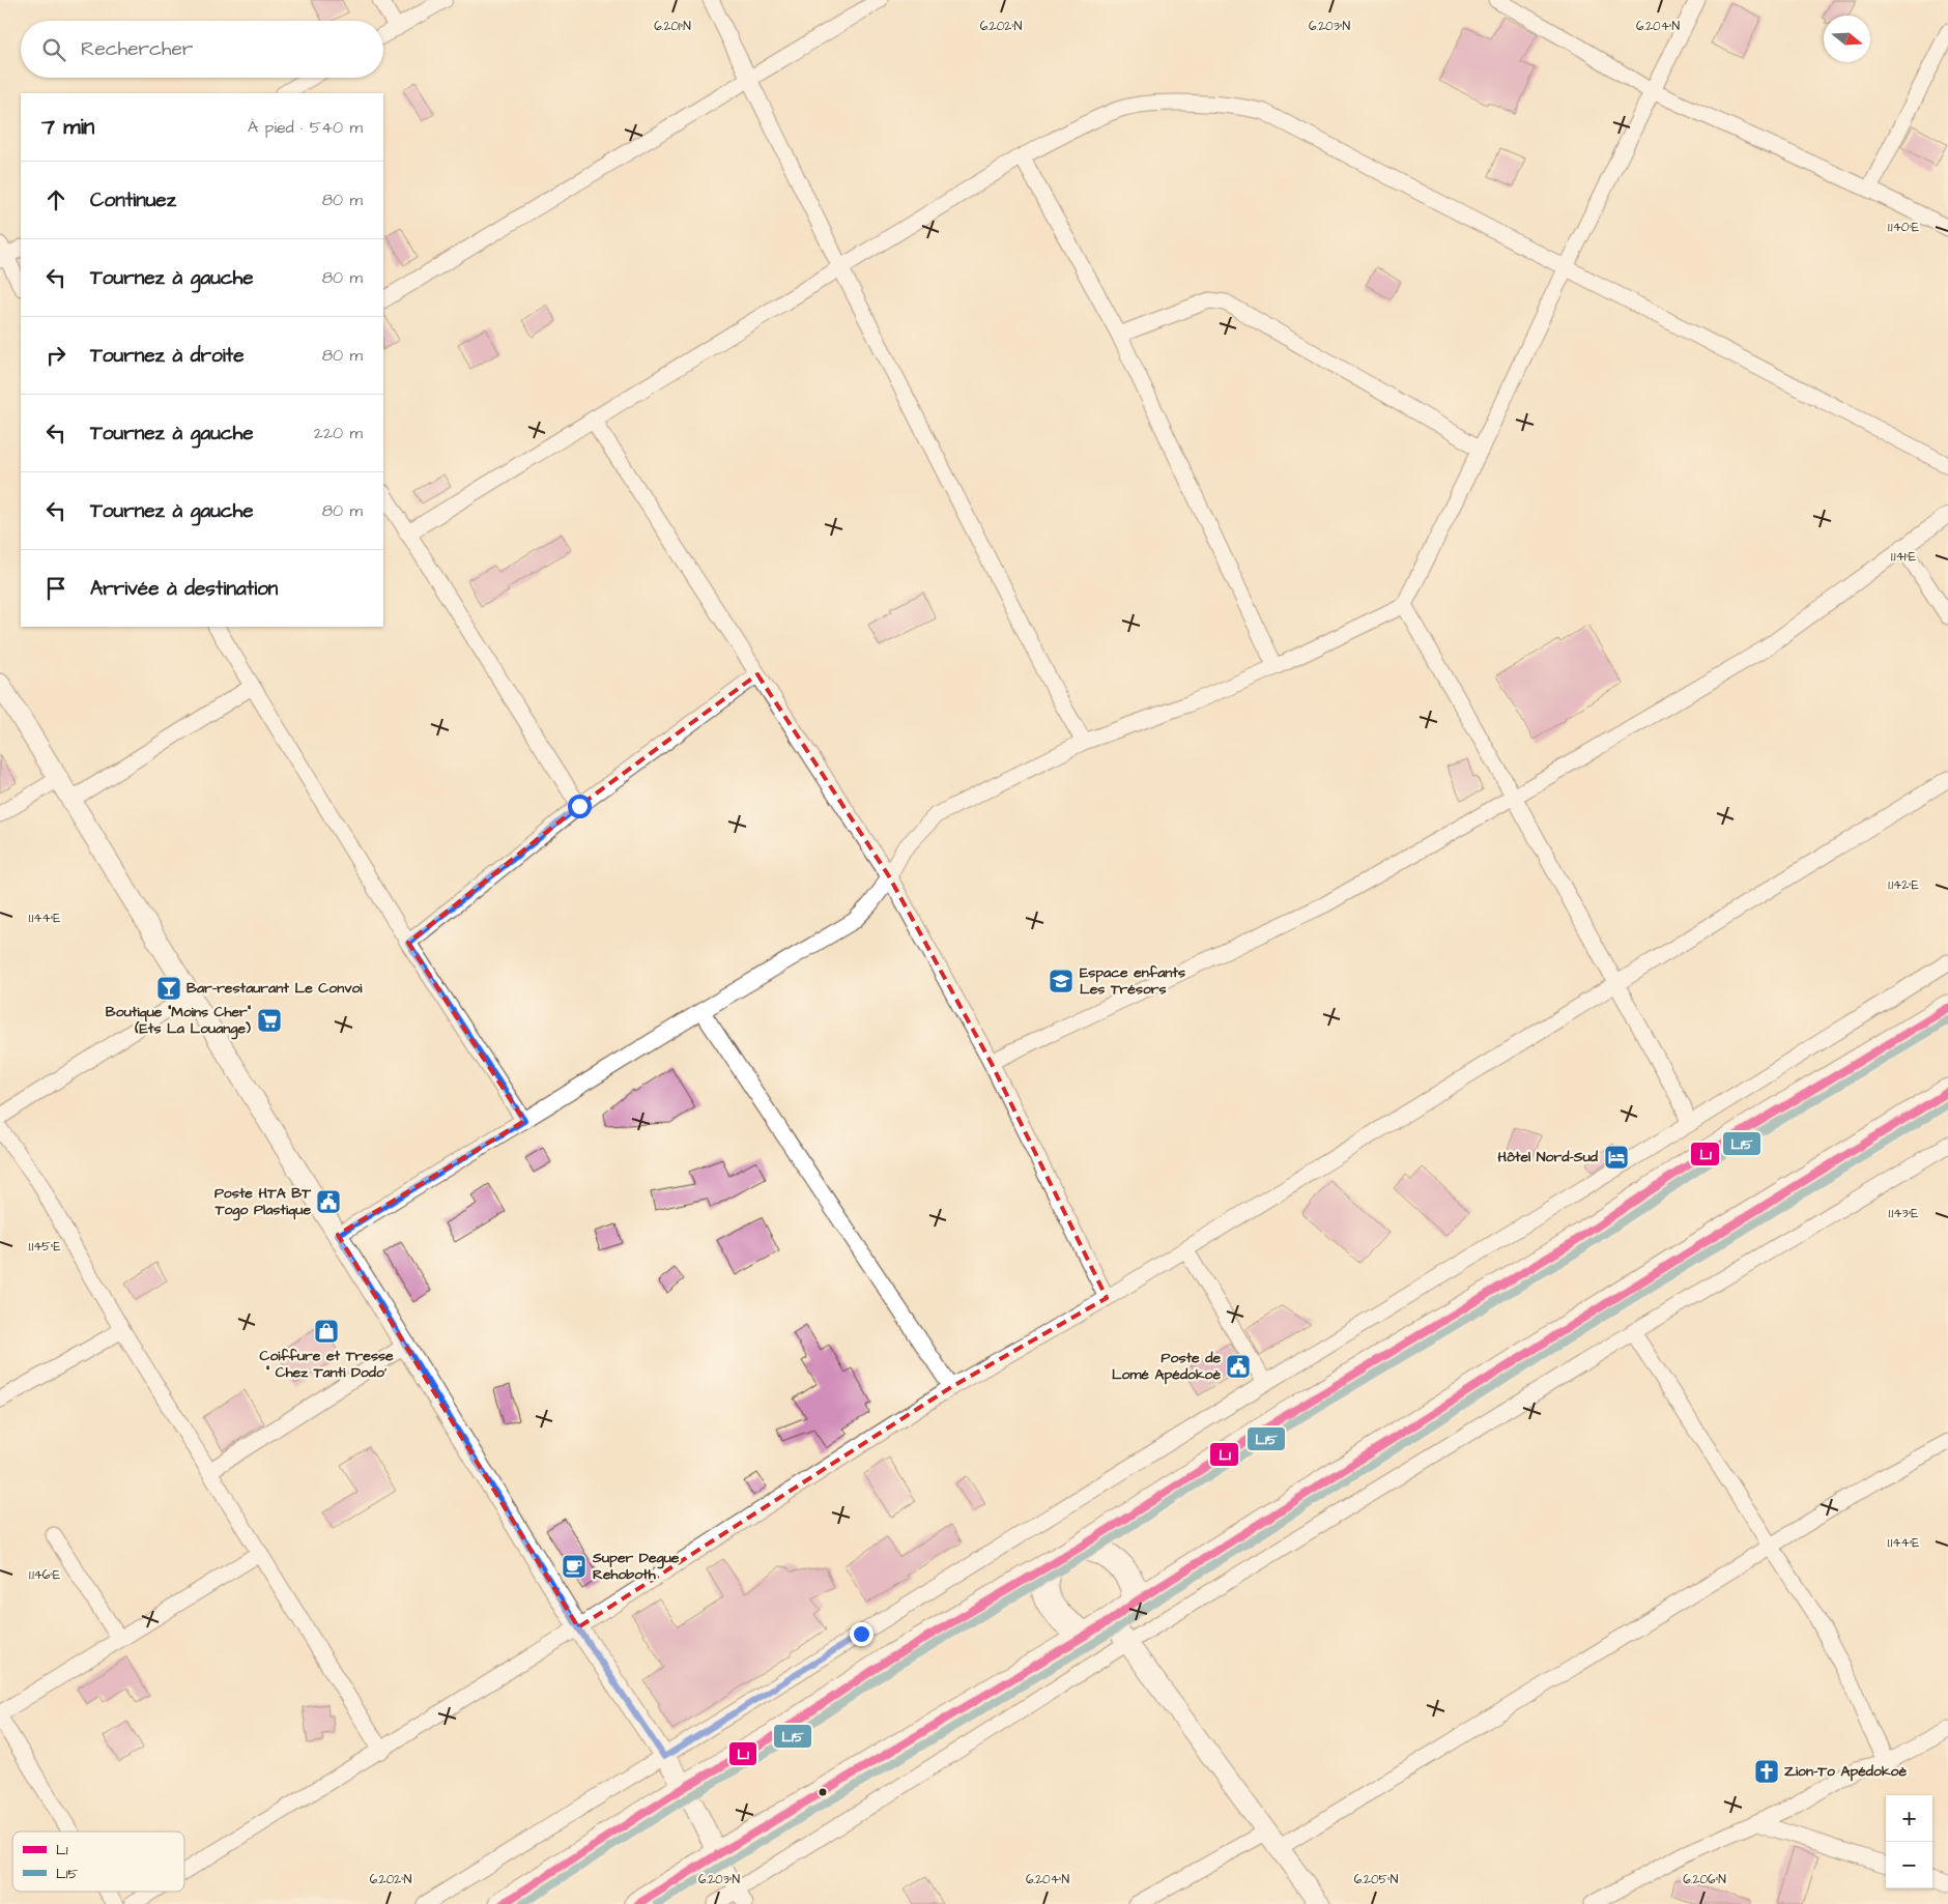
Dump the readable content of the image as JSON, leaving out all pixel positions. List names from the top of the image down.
{
  "places": {
    "school or university": ["Espace enfants Les Trésors"],
    "bar": ["Bar-restaurant Le Convoi"],
    "supermarket": ["Boutique \"Moins Cher\" (Ets La Louange)"],
    "hotel": ["Hôtel Nord-Sud"],
    "public building": ["Poste HTA BT Togo Plastique", "Poste de Lomé Apédokoè"],
    "shop": ["Coiffure et Tresse \" Chez Tanti Dodo'"],
    "cafe": ["Super Degue Rehoboth"],
    "church": ["Zion-To Apédokoè"]
  },
  "lines": ["transit line L1", "transit line L15"],
  "legend": ["L1", "L15"],
  "north": "right",
  "page": {
    "search": "Rechercher",
    "heading": ["7 min", "À pied · 540 m"],
    "list": [
      ["Continuez", "80 m"],
      ["Tournez à gauche", "80 m"],
      ["Tournez à droite", "80 m"],
      ["Tournez à gauche", "220 m"],
      ["Tournez à gauche", "80 m"],
      "Arrivée à destination"
    ],
    "map_buttons": ["+", "−"]
  },
  "coordinates": [
    "6.201°N",
    "6.202°N",
    "6.203°N",
    "6.204°N",
    "1.140°E",
    "1.141°E",
    "1.142°E",
    "1.144°E",
    "1.143°E",
    "1.145°E",
    "1.146°E",
    "6.205°N",
    "6.206°N"
  ]
}
